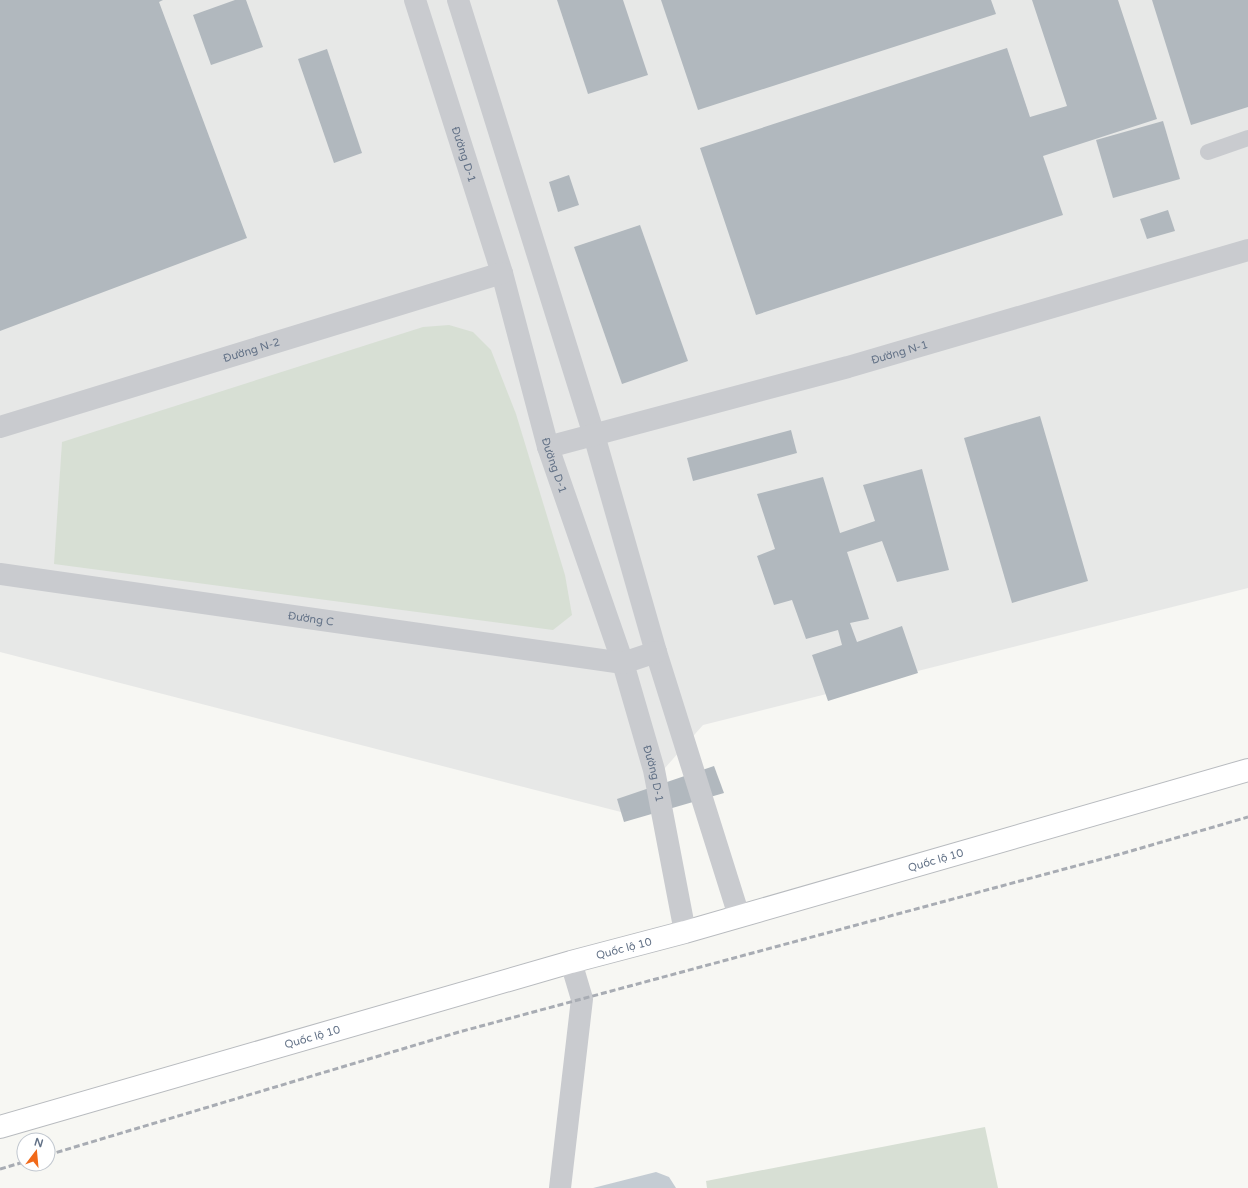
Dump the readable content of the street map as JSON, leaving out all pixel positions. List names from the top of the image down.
{
  "streets": {
    "highway": ["Quốc lộ 10"],
    "street": [
      "Đường D-1",
      "Đường N-2",
      "Đường N-1",
      "Đường C"
    ]
  },
  "crossings": [
    ["Đường D-1", "Đường N-2"],
    ["Đường D-1", "Đường N-1"],
    ["Đường D-1", "Đường C"],
    ["Đường D-1", "Quốc lộ 10"]
  ],
  "north": "top"
}
